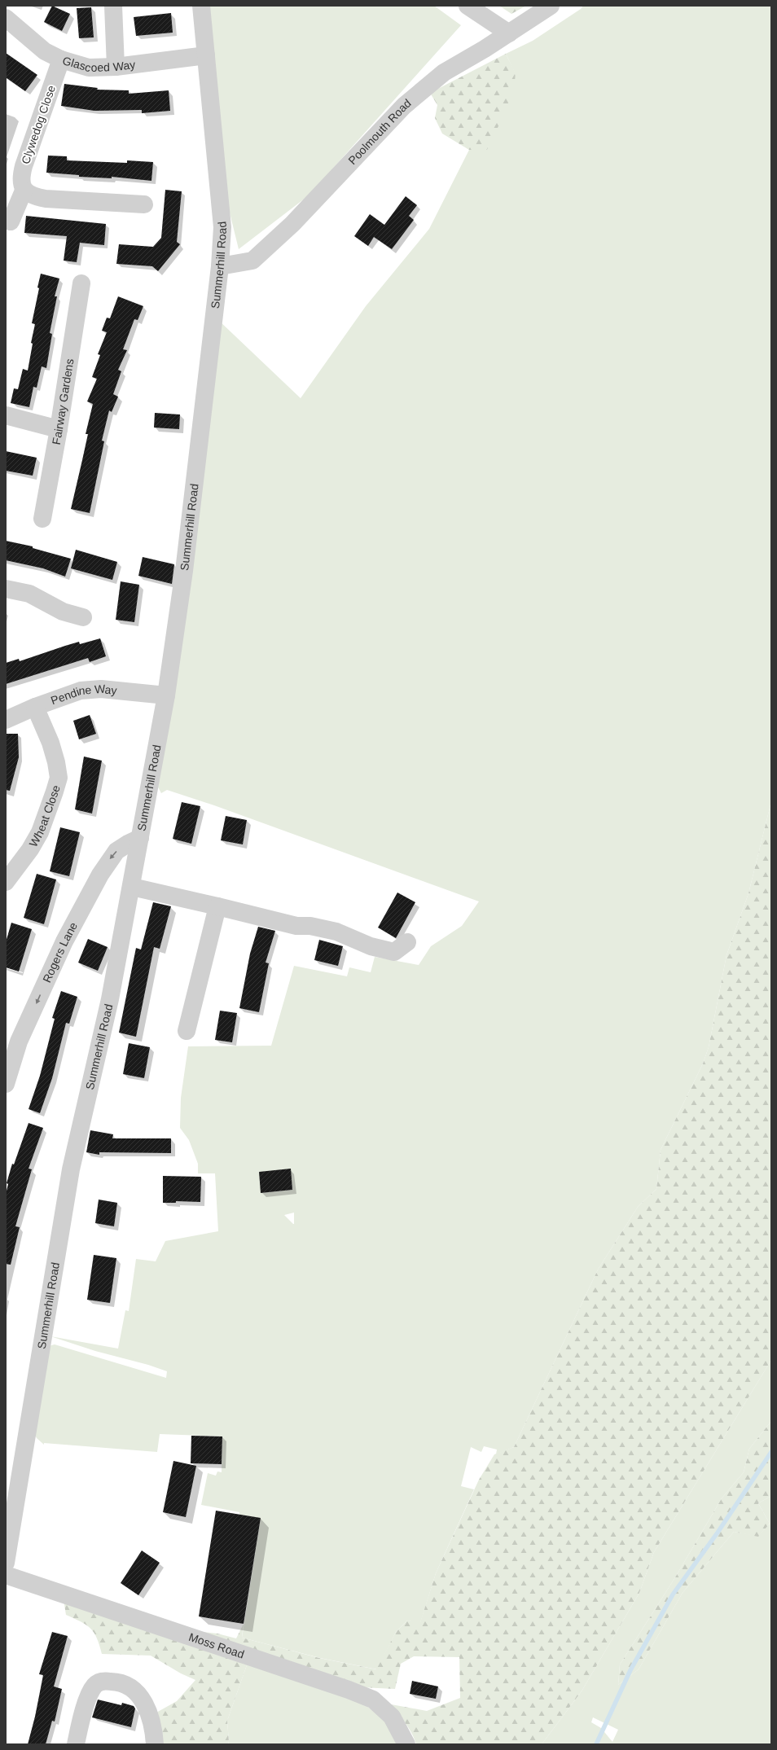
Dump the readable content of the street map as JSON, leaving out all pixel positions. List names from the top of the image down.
{
  "streets": {
    "street": [
      "Glascoed Way",
      "Clywedog Close",
      "Poolmouth Road",
      "Summerhill Road",
      "Fairway Gardens",
      "Pendine Way",
      "Wheat Close",
      "Rogers Lane",
      "Moss Road"
    ]
  },
  "crossings": [
    ["Glascoed Way", "Clywedog Close"],
    ["Glascoed Way", "Summerhill Road"],
    ["Poolmouth Road", "Summerhill Road"],
    ["Summerhill Road", "Pendine Way"],
    ["Summerhill Road", "Rogers Lane"],
    ["Pendine Way", "Wheat Close"]
  ],
  "one_way": ["Rogers Lane"]
}
